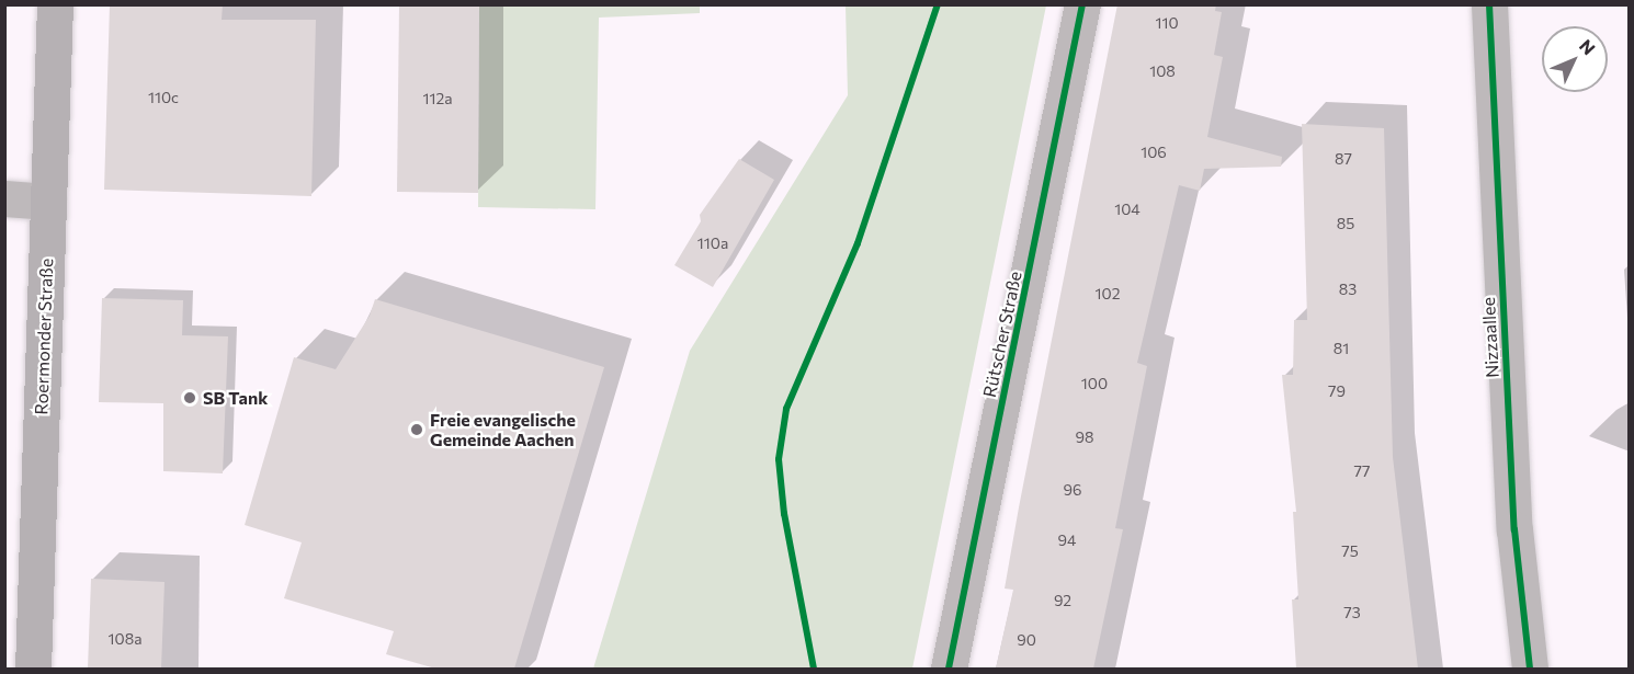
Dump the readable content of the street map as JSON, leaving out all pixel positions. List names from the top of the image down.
{
  "streets": {
    "main road": ["Roermonder Straße"],
    "street": ["Rütscher Straße", "Nizzaallee"]
  },
  "places": ["SB Tank", "Freie evangelische Gemeinde Aachen"],
  "house_numbers": [
    "110",
    "108",
    "110c",
    "112a",
    "106",
    "87",
    "104",
    "85",
    "110a",
    "83",
    "102",
    "81",
    "100",
    "79",
    "98",
    "77",
    "96",
    "94",
    "75",
    "92",
    "73",
    "108a",
    "90"
  ],
  "north": "top right"
}
